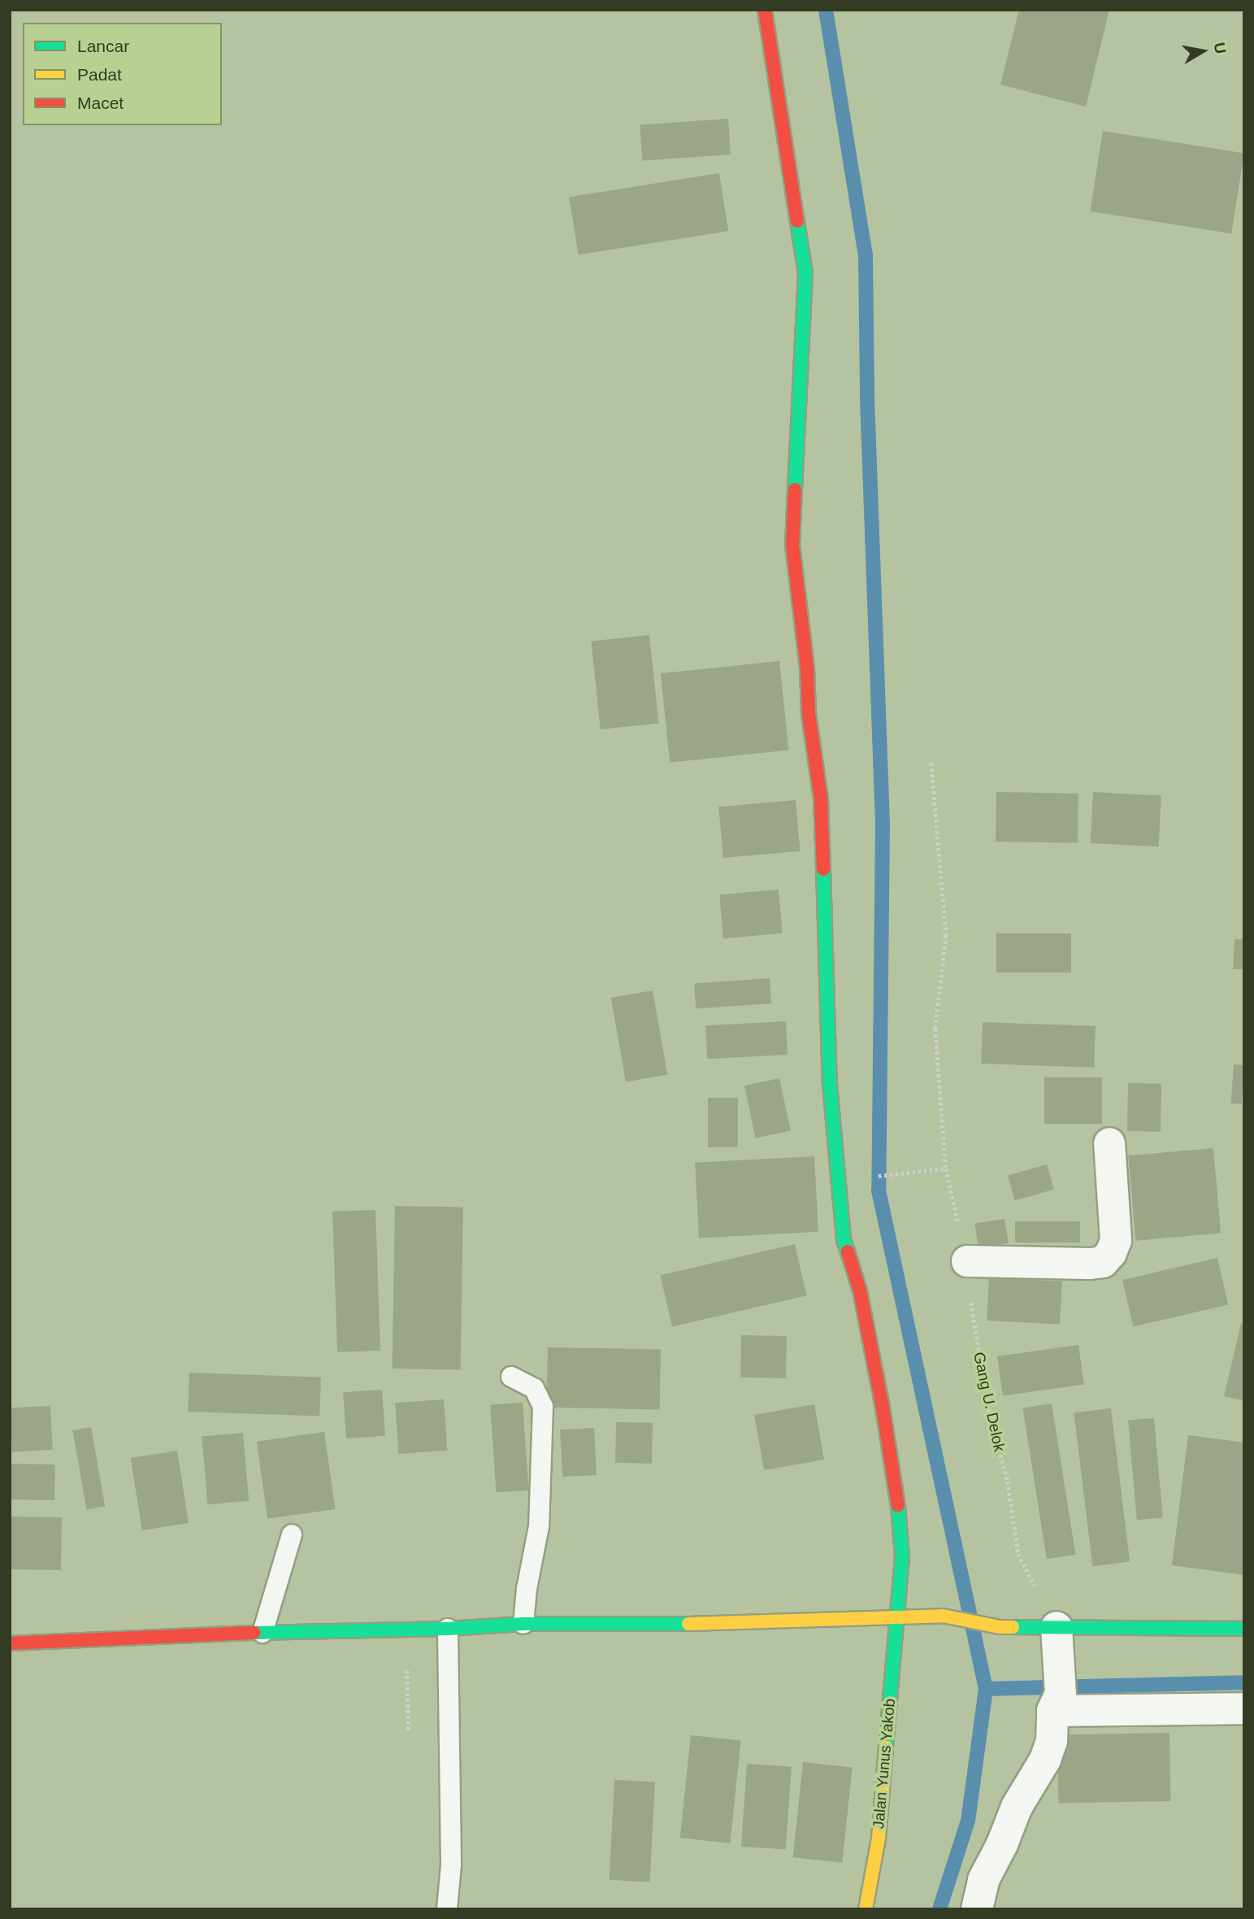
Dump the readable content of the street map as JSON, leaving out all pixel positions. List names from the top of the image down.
{
  "streets": {
    "main road": ["Jalan Yunus Yakob"],
    "path": ["Gang U. Delok"]
  },
  "legend": ["Lancar", "Padat", "Macet"],
  "north": "right"
}
